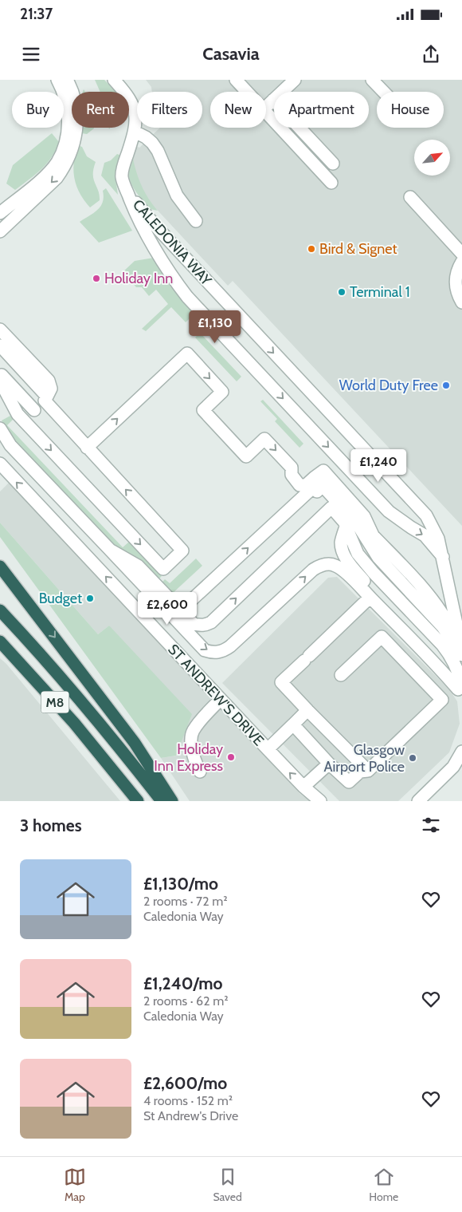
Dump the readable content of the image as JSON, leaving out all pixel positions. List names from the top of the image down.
{
  "streets": {
    "highway": ["M8"],
    "street": ["CALEDONIA WAY", "ST ANDREW'S DRIVE"]
  },
  "places": [
    "Bird & Signet",
    "Holiday Inn",
    "Terminal 1",
    "World Duty Free",
    "Budget",
    "Holiday Inn Express",
    "Glasgow Airport Police"
  ],
  "north": "top right",
  "page": {
    "status": "21:37",
    "header": "Casavia",
    "chip": [
      "Buy",
      "Rent",
      "Filters",
      "New",
      "Apartment",
      "House"
    ],
    "price": ["£1,130", "£1,240", "£2,600"],
    "heading": "3 homes",
    "list": [
      {
        "name": "£1,130/mo",
        "note": "2 rooms · 72 m² · Caledonia Way"
      },
      {
        "name": "£1,240/mo",
        "note": "2 rooms · 62 m² · Caledonia Way"
      },
      {
        "name": "£2,600/mo",
        "note": "4 rooms · 152 m² · St Andrew's Drive"
      }
    ],
    "tabs": ["Map", "Saved", "Home"]
  }
}
